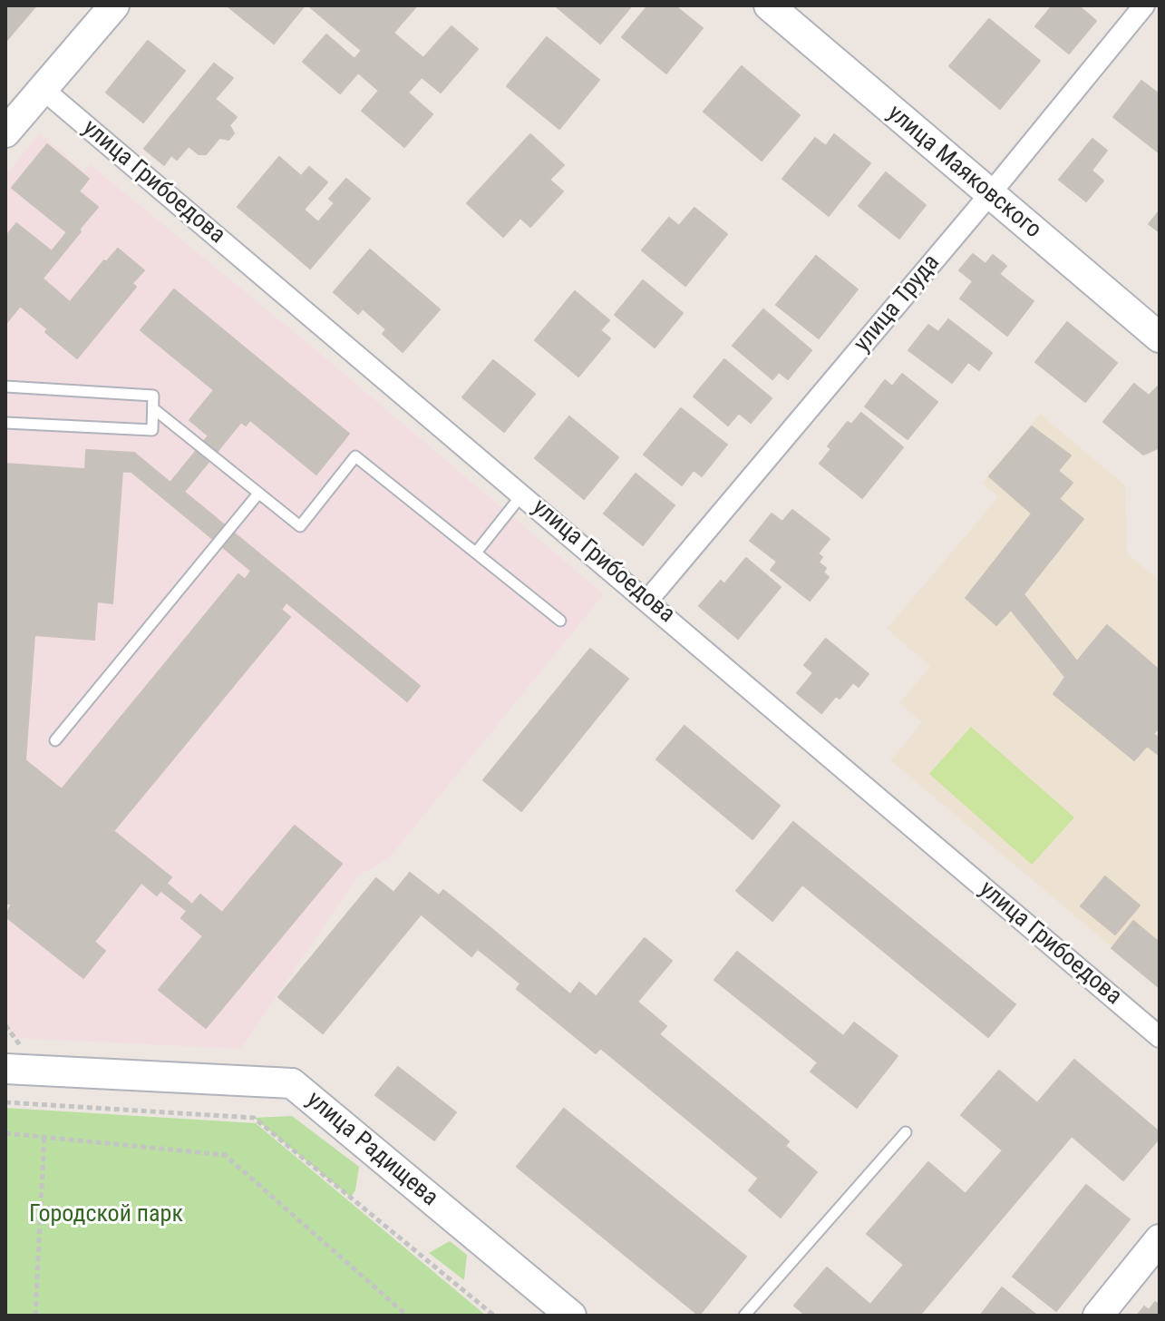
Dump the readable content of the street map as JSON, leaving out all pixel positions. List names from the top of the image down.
{
  "streets": {
    "street": [
      "улица Маяковского",
      "улица Грибоедова",
      "улица Труда",
      "улица Радищева"
    ]
  },
  "crossings": [
    ["улица Маяковского", "улица Труда"],
    ["улица Грибоедова", "улица Труда"]
  ],
  "parks": ["Городской парк"]
}
